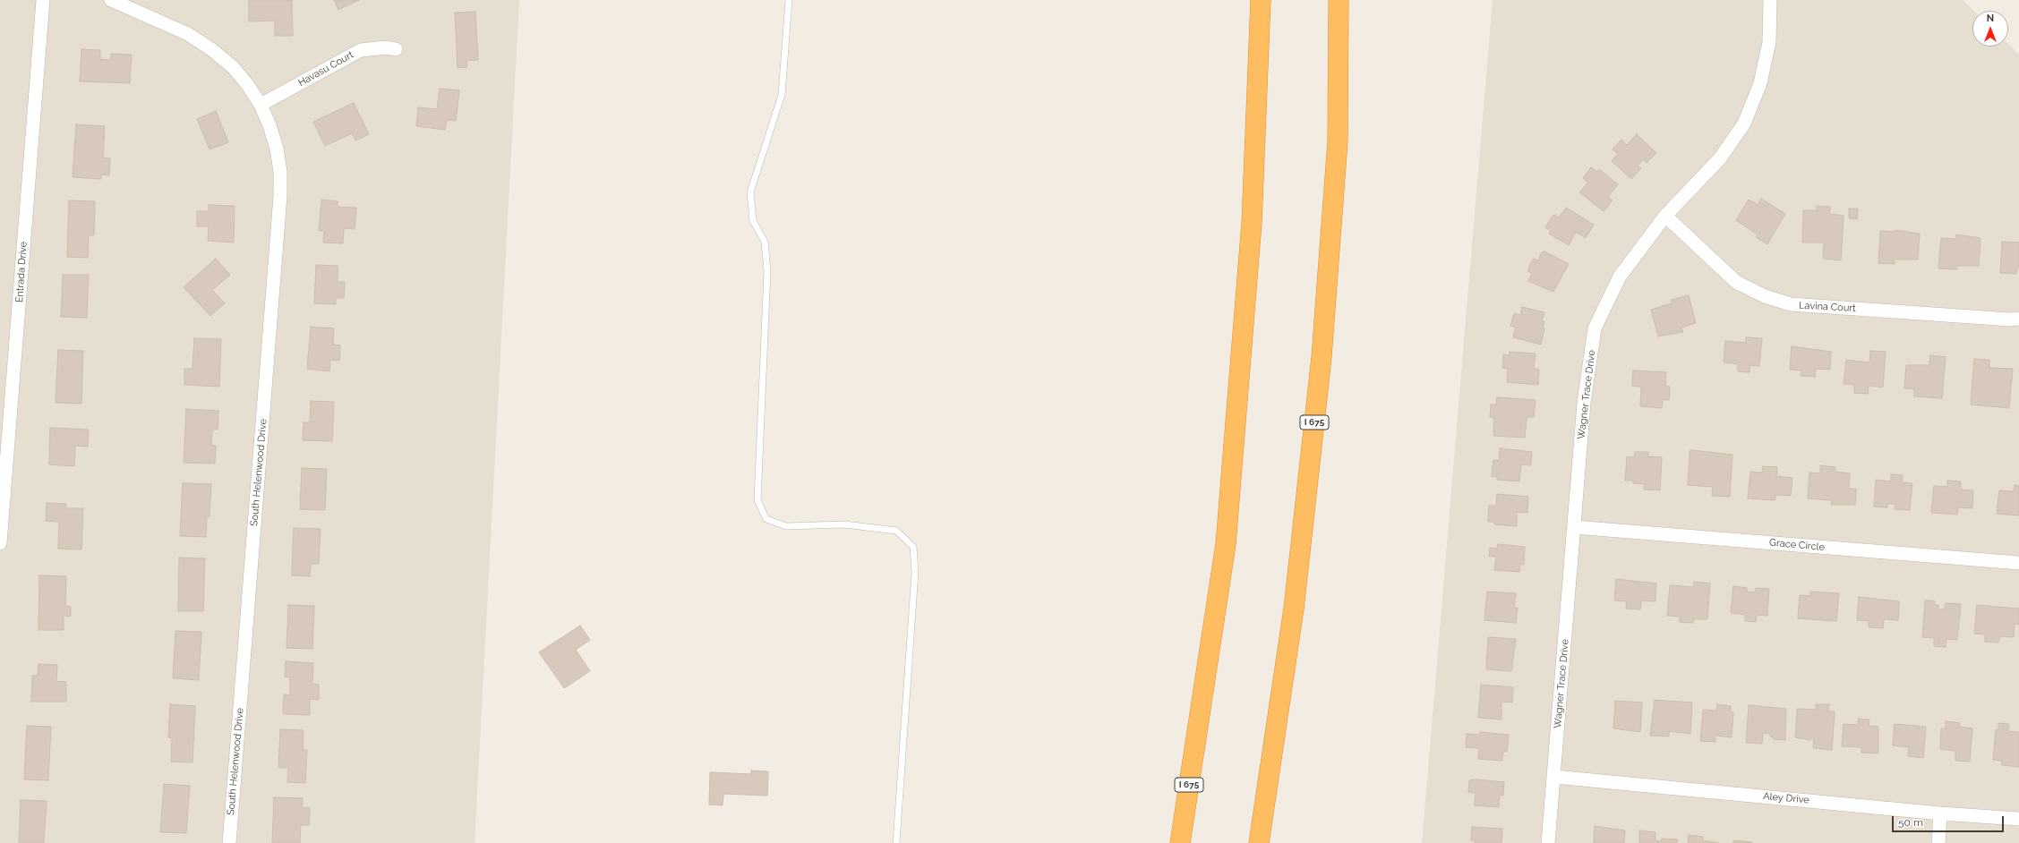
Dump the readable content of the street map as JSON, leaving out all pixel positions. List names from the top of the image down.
{
  "streets": {
    "highway": ["I 675"],
    "street": [
      "Havasu Court",
      "Entrada Drive",
      "Lavina Court",
      "Wagner Trace Drive",
      "South Helenwood Drive",
      "Grace Circle",
      "Aley Drive"
    ]
  },
  "crossings": [
    ["Havasu Court", "South Helenwood Drive"],
    ["Lavina Court", "Wagner Trace Drive"],
    ["Wagner Trace Drive", "Grace Circle"],
    ["Wagner Trace Drive", "Aley Drive"]
  ],
  "scale_bar": "50 m",
  "north": "top"
}
